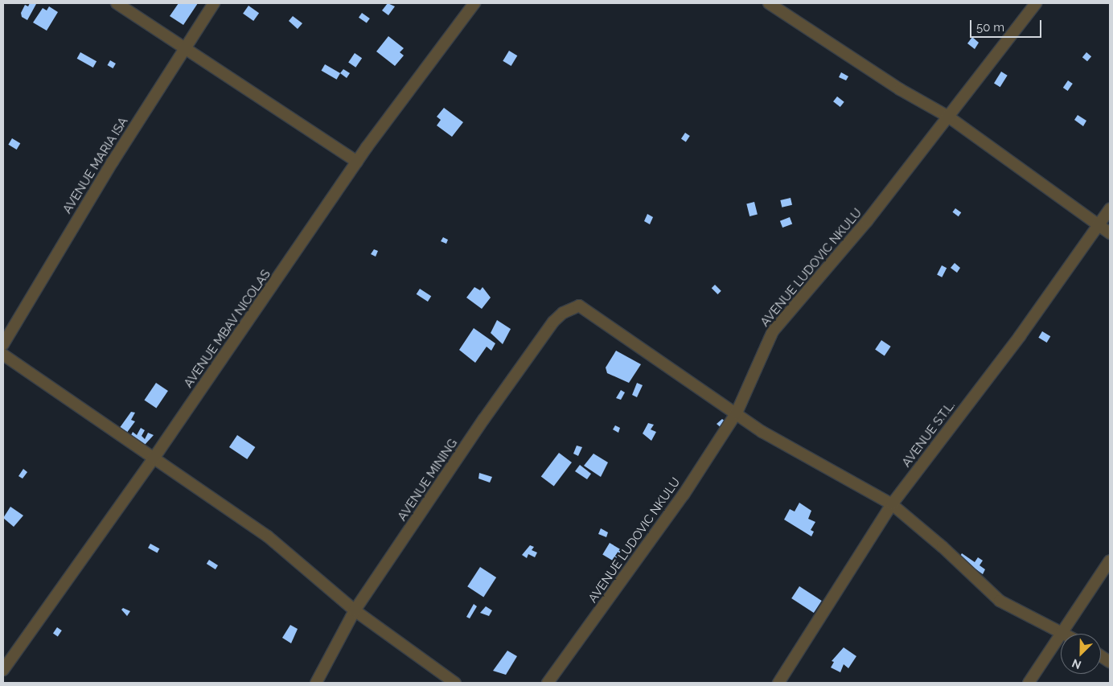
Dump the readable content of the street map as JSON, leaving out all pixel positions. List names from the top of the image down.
{
  "streets": {
    "street": [
      "AVENUE MARIA ISA",
      "AVENUE LUDOVIC NKULU",
      "AVENUE MBAV NICOLAS",
      "AVENUE S.T.L.",
      "AVENUE MINING"
    ]
  },
  "crossings": [
    ["AVENUE LUDOVIC NKULU", "AVENUE MINING"]
  ],
  "scale_bar": "50 m",
  "north": "bottom left"
}
